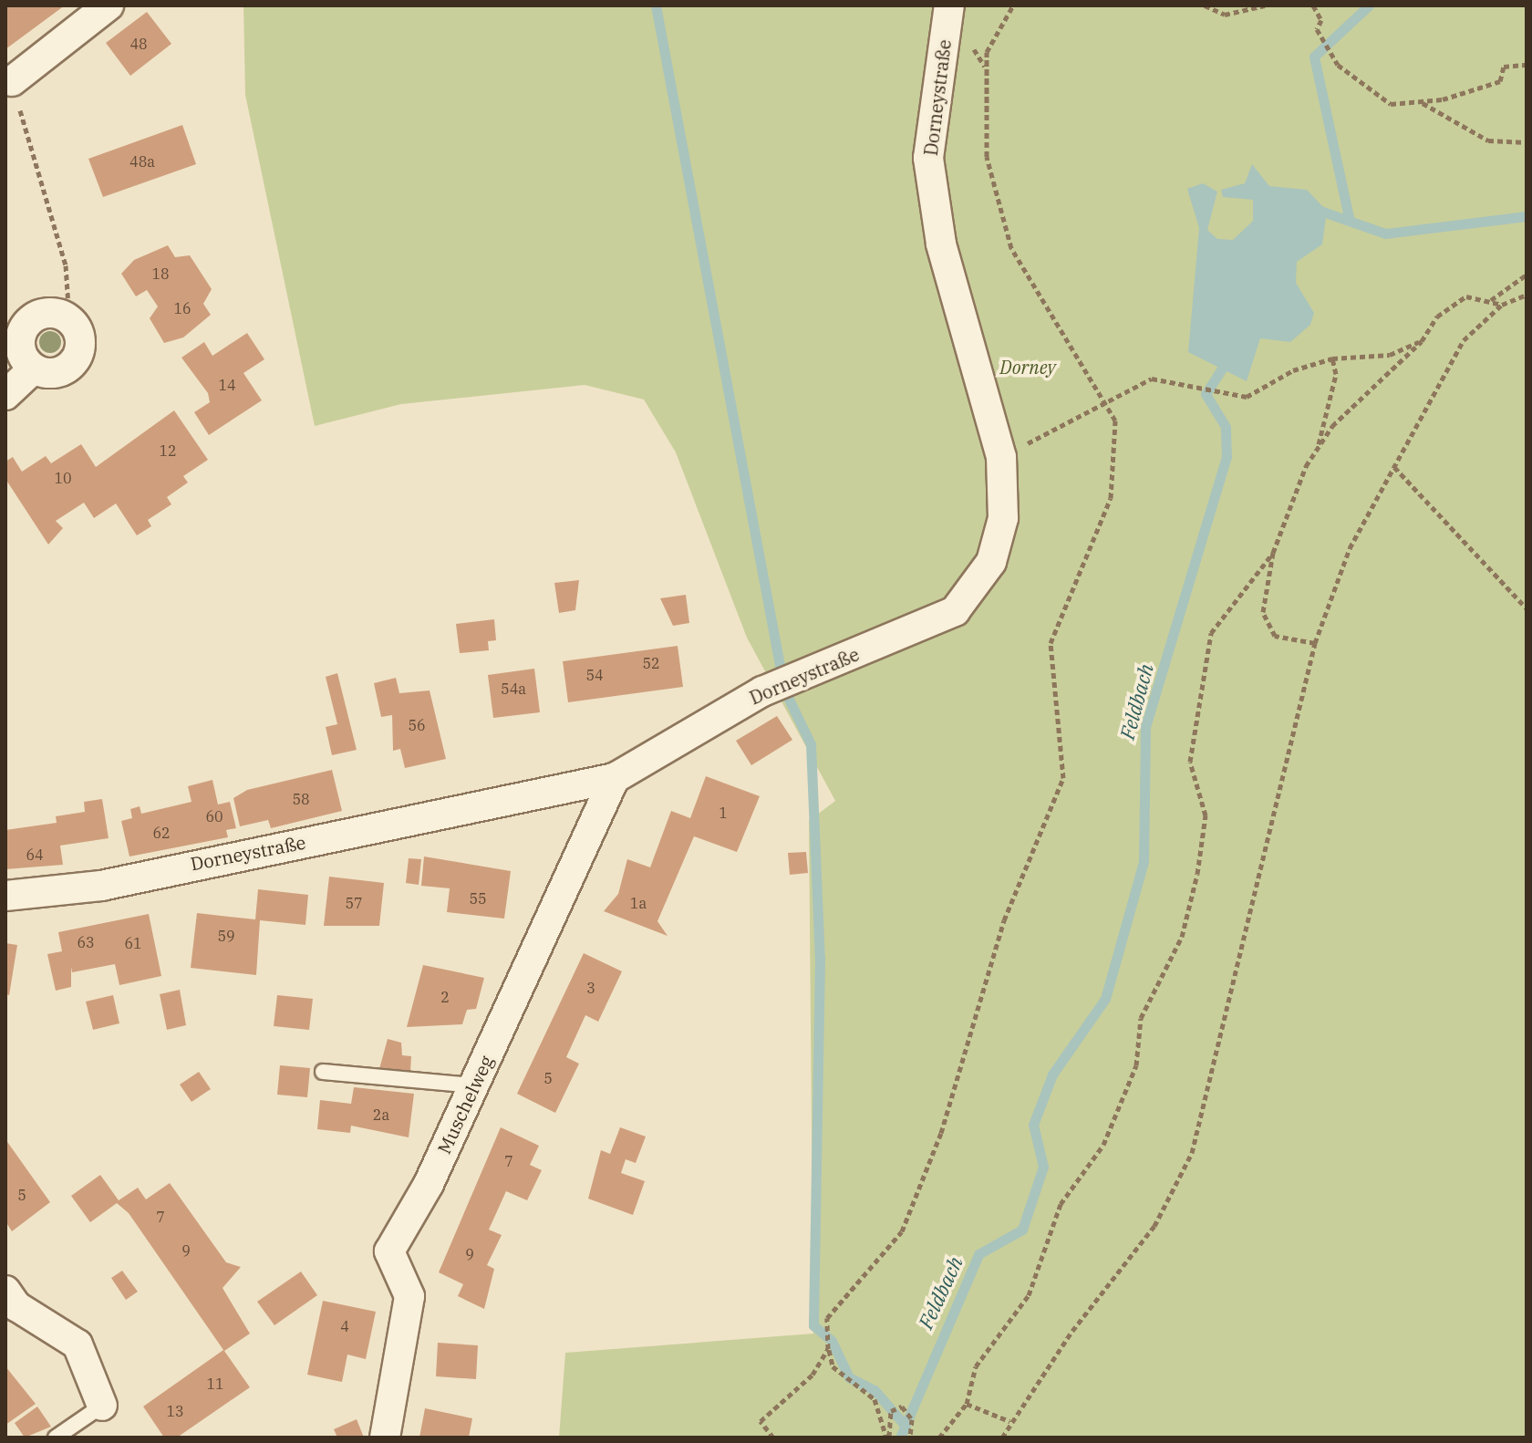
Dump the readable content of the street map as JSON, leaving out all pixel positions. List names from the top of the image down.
{
  "streets": {
    "street": ["Dorneystraße", "Muschelweg"]
  },
  "crossings": [
    ["Dorneystraße", "Muschelweg"]
  ],
  "water": ["Feldbach"],
  "parks": ["Dorney"],
  "house_numbers": [
    "48",
    "48a",
    "18",
    "16",
    "14",
    "12",
    "10",
    "52",
    "54",
    "54a",
    "56",
    "58",
    "1",
    "60",
    "62",
    "64",
    "55",
    "57",
    "1a",
    "59",
    "63",
    "61",
    "3",
    "2",
    "5",
    "2a",
    "7",
    "5",
    "7",
    "9",
    "9",
    "4",
    "11",
    "13"
  ]
}
